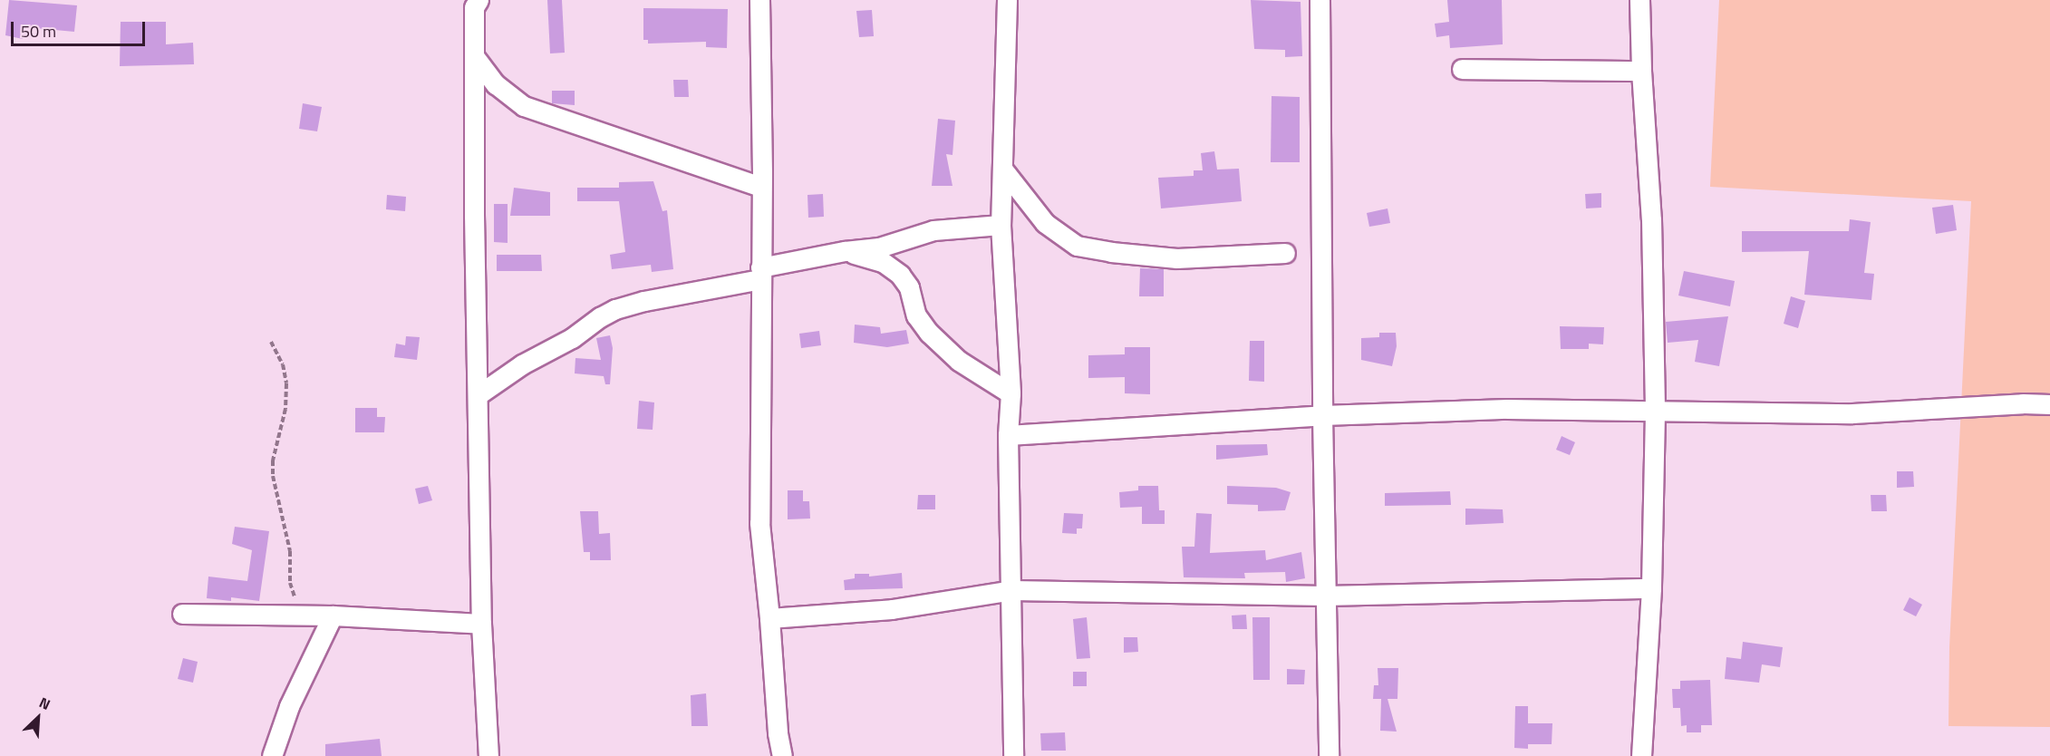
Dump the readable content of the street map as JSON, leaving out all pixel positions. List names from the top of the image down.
{
  "scale_bar": "50 m",
  "north": "top right"
}
